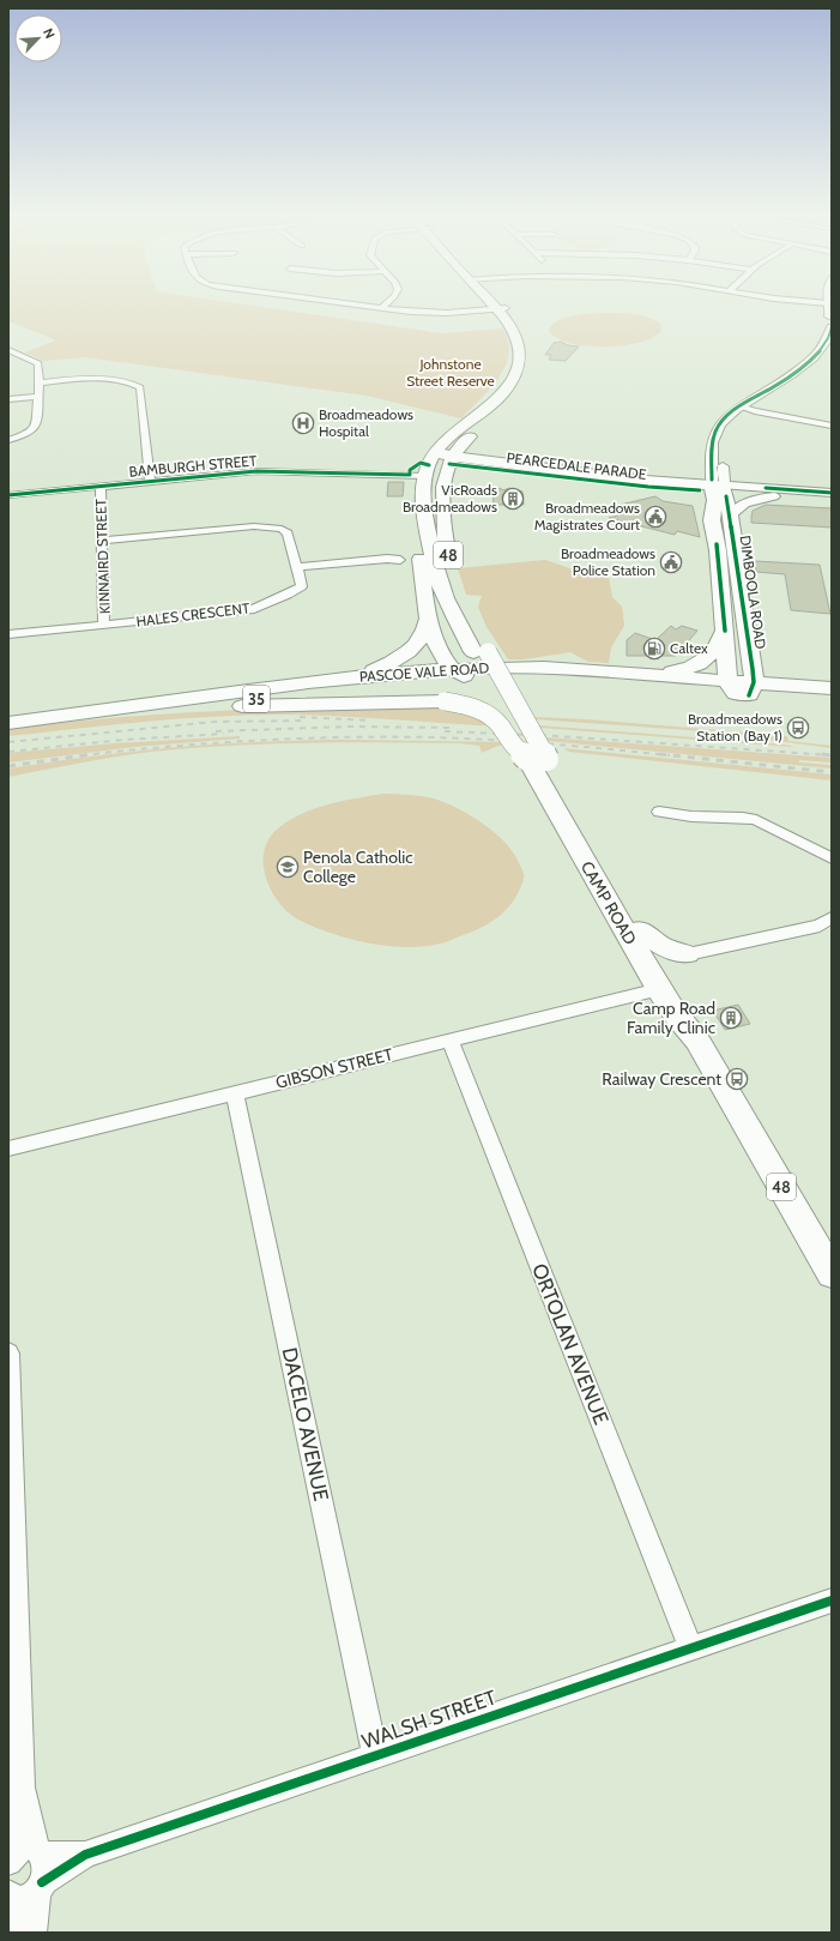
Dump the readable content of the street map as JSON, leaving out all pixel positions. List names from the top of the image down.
{
  "streets": {
    "main road": [
      "PEARCEDALE PARADE",
      "48",
      "DIMBOOLA ROAD",
      "PASCOE VALE ROAD",
      "35",
      "CAMP ROAD"
    ],
    "street": [
      "BAMBURGH STREET",
      "KINNAIRD STREET",
      "HALES CRESCENT",
      "GIBSON STREET",
      "ORTOLAN AVENUE",
      "DACELO AVENUE",
      "WALSH STREET"
    ]
  },
  "crossings": [
    ["BAMBURGH STREET", "48"],
    ["BAMBURGH STREET", "KINNAIRD STREET"],
    ["PEARCEDALE PARADE", "48"],
    ["PEARCEDALE PARADE", "DIMBOOLA ROAD"],
    ["48", "CAMP ROAD"],
    ["KINNAIRD STREET", "HALES CRESCENT"],
    ["DIMBOOLA ROAD", "PASCOE VALE ROAD"],
    ["CAMP ROAD", "GIBSON STREET"],
    ["GIBSON STREET", "ORTOLAN AVENUE"],
    ["GIBSON STREET", "DACELO AVENUE"],
    ["ORTOLAN AVENUE", "WALSH STREET"],
    ["DACELO AVENUE", "WALSH STREET"]
  ],
  "parks": ["Johnstone Street Reserve"],
  "places": {
    "hospital": ["Broadmeadows Hospital"],
    "building": ["VicRoads Broadmeadows", "Camp Road Family Clinic"],
    "public building": ["Broadmeadows Magistrates Court", "Broadmeadows Police Station"],
    "fuel station": ["Caltex"],
    "bus stop": ["Broadmeadows Station (Bay 1)", "Railway Crescent"],
    "school or university": ["Penola Catholic College"]
  },
  "north": "top right"
}
